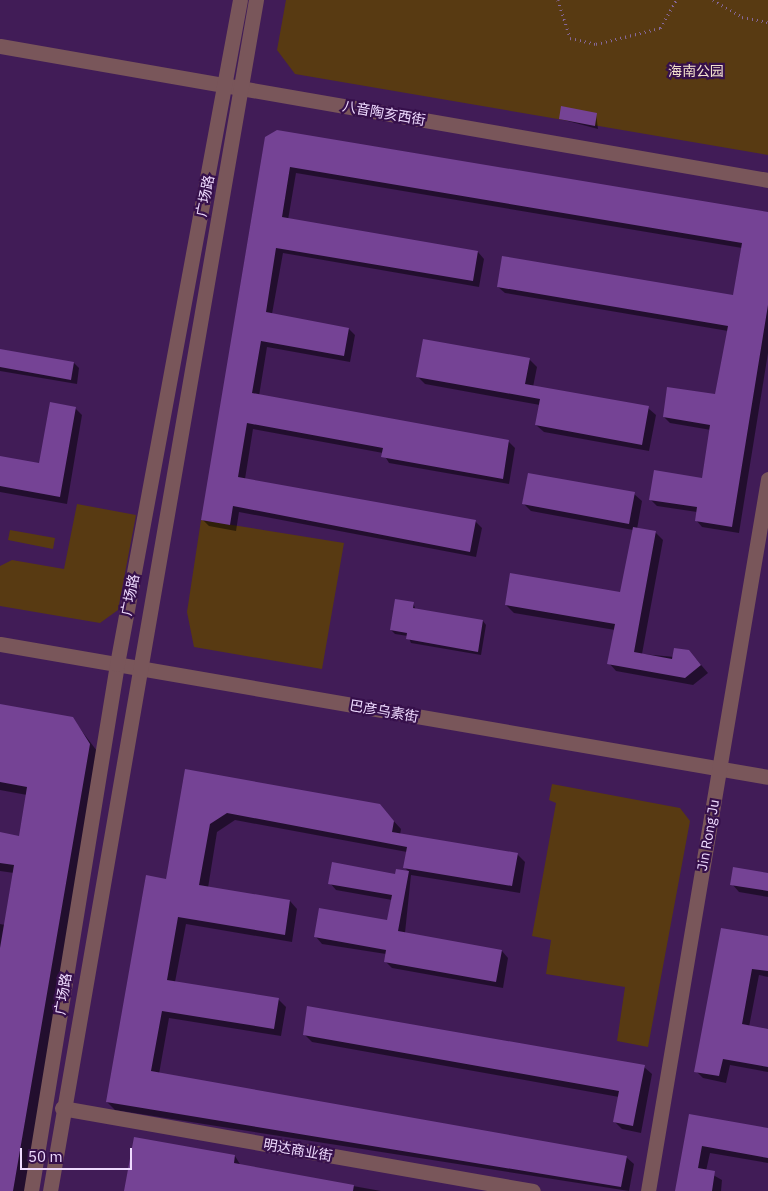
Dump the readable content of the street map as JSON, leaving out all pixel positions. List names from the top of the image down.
{
  "streets": {
    "street": [
      "八音陶亥西街",
      "广场路",
      "巴彦乌素街",
      "Jin Rong Ju",
      "明达商业街"
    ]
  },
  "crossings": [
    ["八音陶亥西街", "广场路"],
    ["广场路", "巴彦乌素街"],
    ["广场路", "明达商业街"],
    ["巴彦乌素街", "Jin Rong Ju"]
  ],
  "parks": ["海南公园"],
  "scale_bar": "50 m"
}
